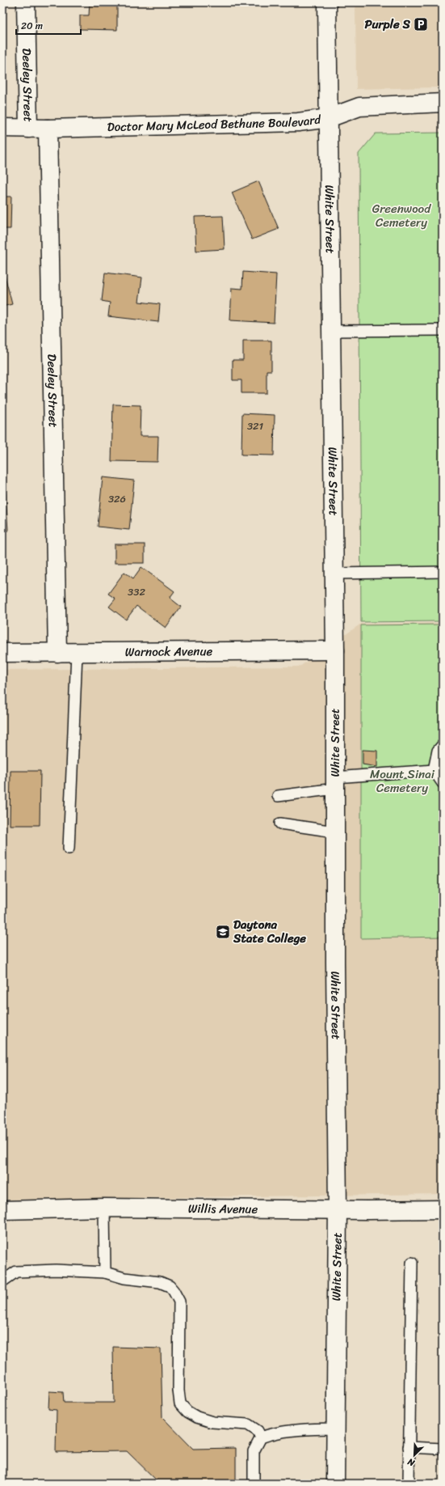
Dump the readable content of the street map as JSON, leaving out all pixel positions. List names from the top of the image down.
{
  "streets": {
    "street": [
      "Deeley Street",
      "Doctor Mary McLeod Bethune Boulevard",
      "White Street",
      "Warnock Avenue",
      "Willis Avenue"
    ]
  },
  "crossings": [
    ["Deeley Street", "Doctor Mary McLeod Bethune Boulevard"],
    ["Deeley Street", "Warnock Avenue"],
    ["Doctor Mary McLeod Bethune Boulevard", "White Street"],
    ["White Street", "Warnock Avenue"],
    ["White Street", "Willis Avenue"]
  ],
  "parks": ["Greenwood Cemetery", "Mount Sinai Cemetery"],
  "places": {
    "parking": ["Purple S"],
    "school or university": ["Daytona State College"]
  },
  "house_numbers": ["321", "326", "332"],
  "scale_bar": "20 m",
  "north": "bottom left"
}
